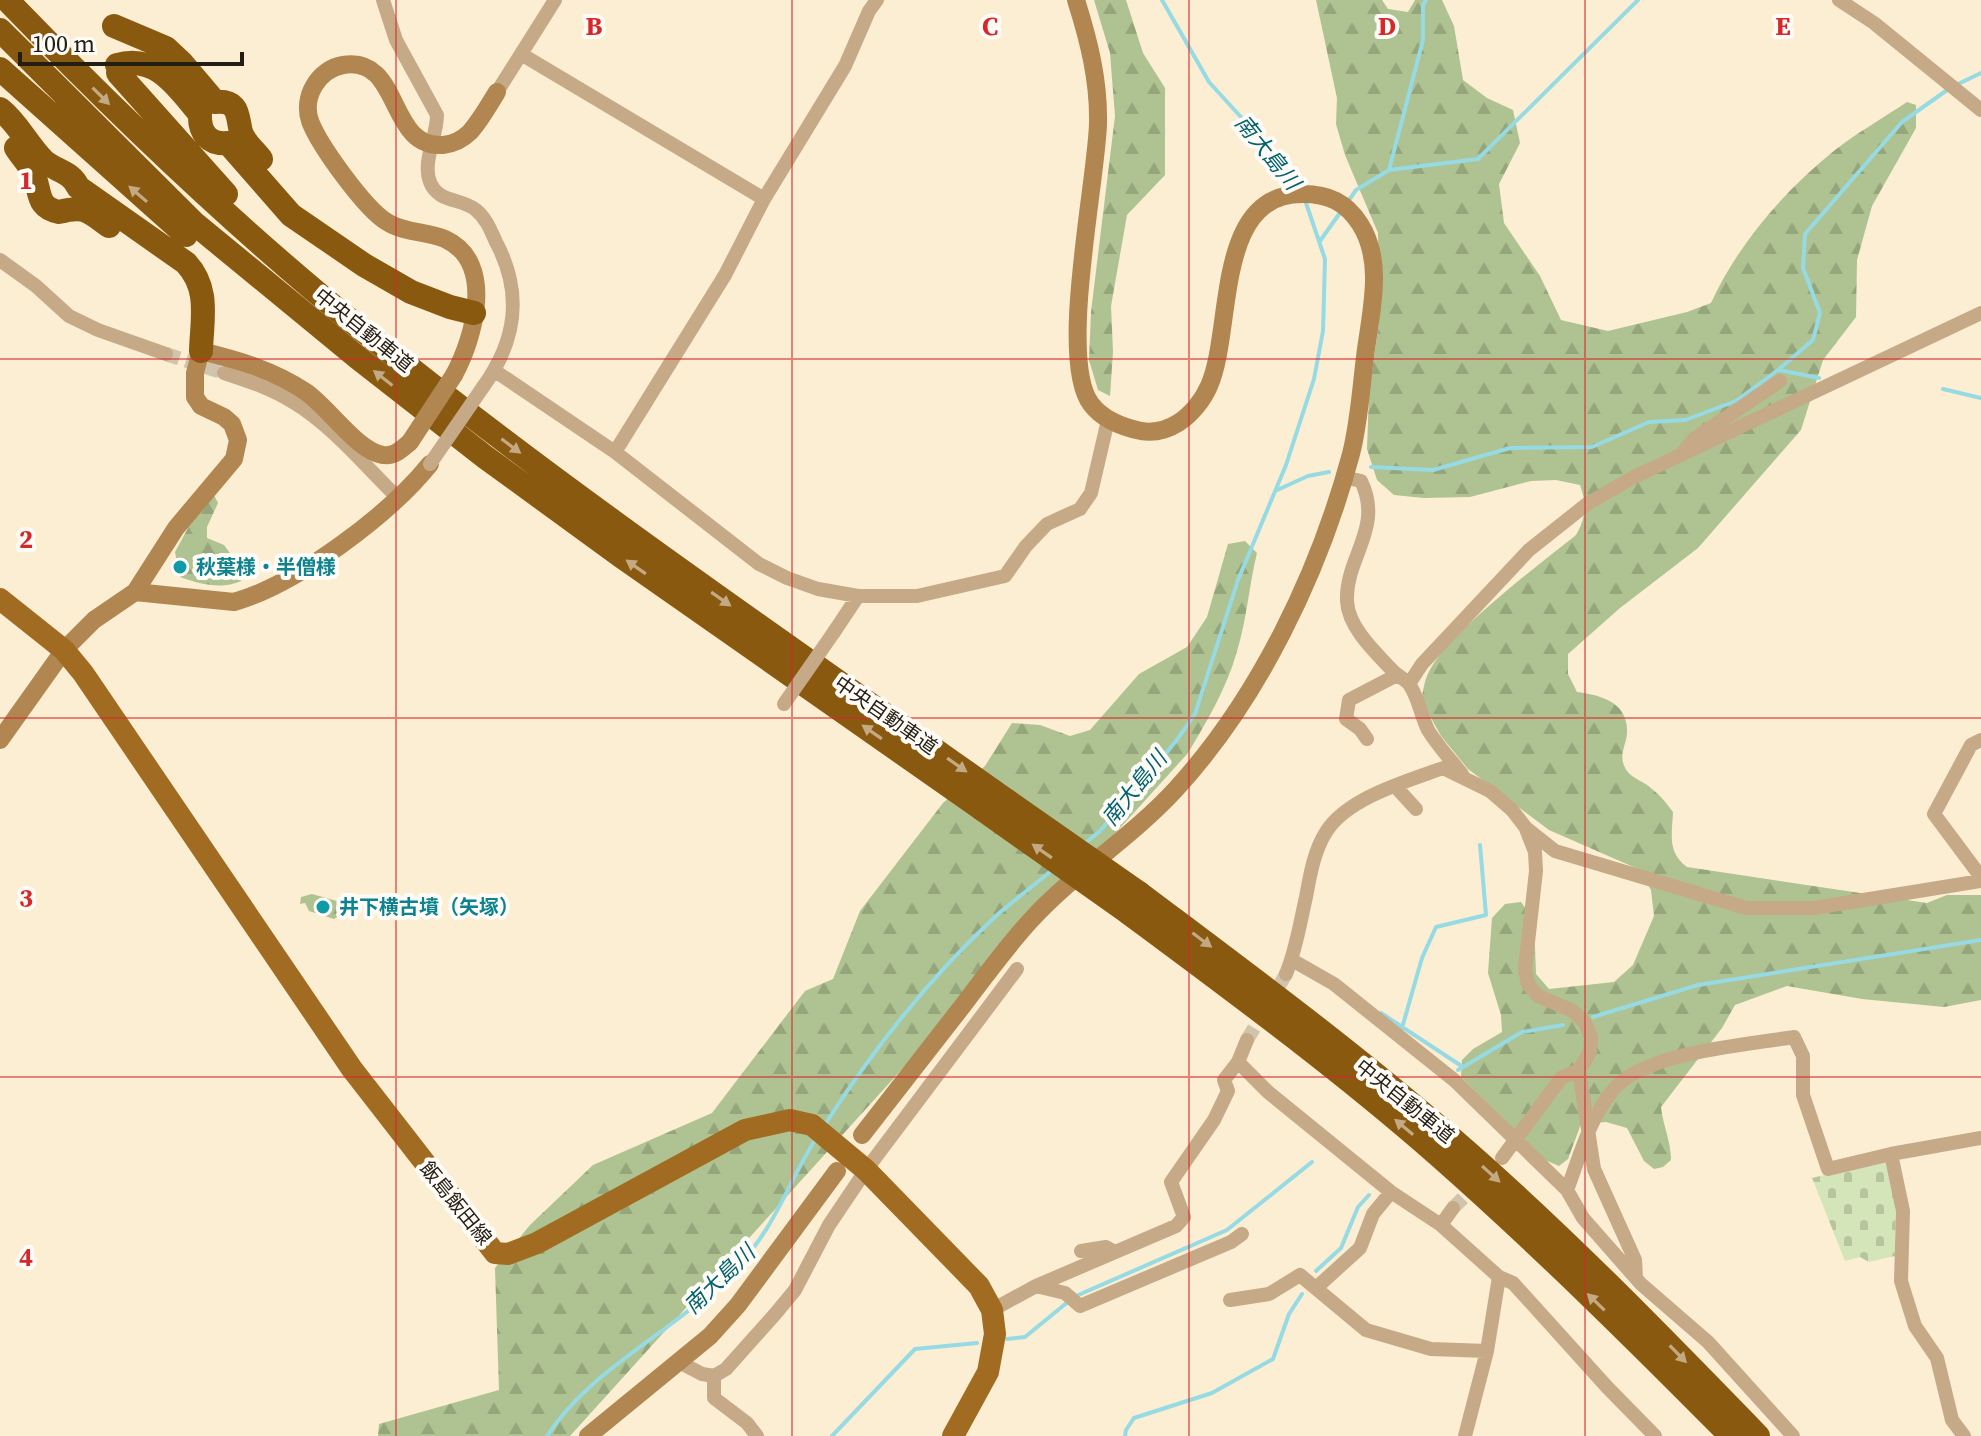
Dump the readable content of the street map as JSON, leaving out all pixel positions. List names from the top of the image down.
{
  "streets": {
    "highway": ["中央自動車道"],
    "main road": ["飯島飯田線"]
  },
  "water": ["南大島川"],
  "places": ["秋葉様・半僧様", "井下横古墳（矢塚）"],
  "scale_bar": "100 m",
  "grid": {
    "columns": [
      "B",
      "C",
      "D",
      "E"
    ],
    "rows": [
      "1",
      "2",
      "3",
      "4"
    ]
  }
}
